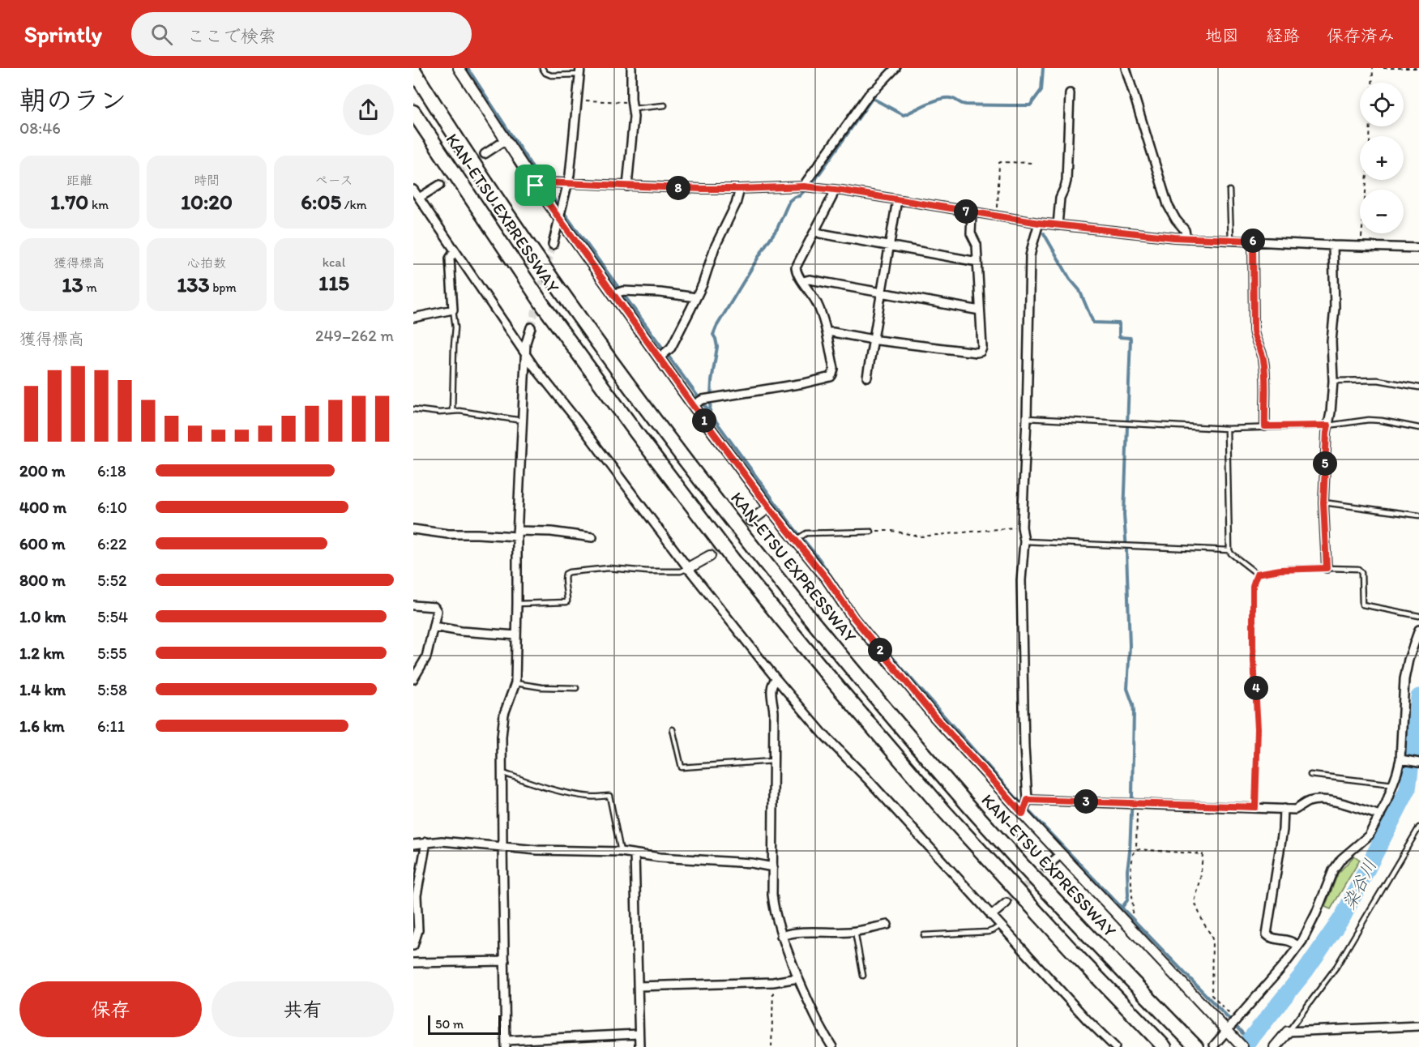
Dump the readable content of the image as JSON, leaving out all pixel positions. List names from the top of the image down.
{
  "streets": {
    "highway": ["KAN-ETSU EXPRESSWAY"]
  },
  "water": ["染谷川"],
  "scale_bar": "50 m",
  "page": {
    "header": "Sprintly",
    "search": "ここで検索",
    "nav": ["地図", "経路", "保存済み"],
    "heading": ["朝のラン", "08:46"],
    "map_buttons": ["+", "−"],
    "stats": [
      ["距離", "1.70 km"],
      ["時間", "10:20"],
      ["ペース", "6:05 /km"],
      ["獲得標高", "13 m"],
      ["心拍数", "133 bpm"],
      ["kcal", "115"]
    ],
    "pins": [
      "8",
      "7",
      "6",
      "1",
      "5",
      "2",
      "4",
      "3"
    ],
    "chart": ["獲得標高", "249–262 m"],
    "list": [
      {
        "name": "200 m",
        "note": "6:18"
      },
      {
        "name": "400 m",
        "note": "6:10"
      },
      {
        "name": "600 m",
        "note": "6:22"
      },
      {
        "name": "800 m",
        "note": "5:52"
      },
      {
        "name": "1.0 km",
        "note": "5:54"
      },
      {
        "name": "1.2 km",
        "note": "5:55"
      },
      {
        "name": "1.4 km",
        "note": "5:58"
      },
      {
        "name": "1.6 km",
        "note": "6:11"
      }
    ],
    "buttons": ["保存", "共有"],
    "scale": "50 m"
  }
}
